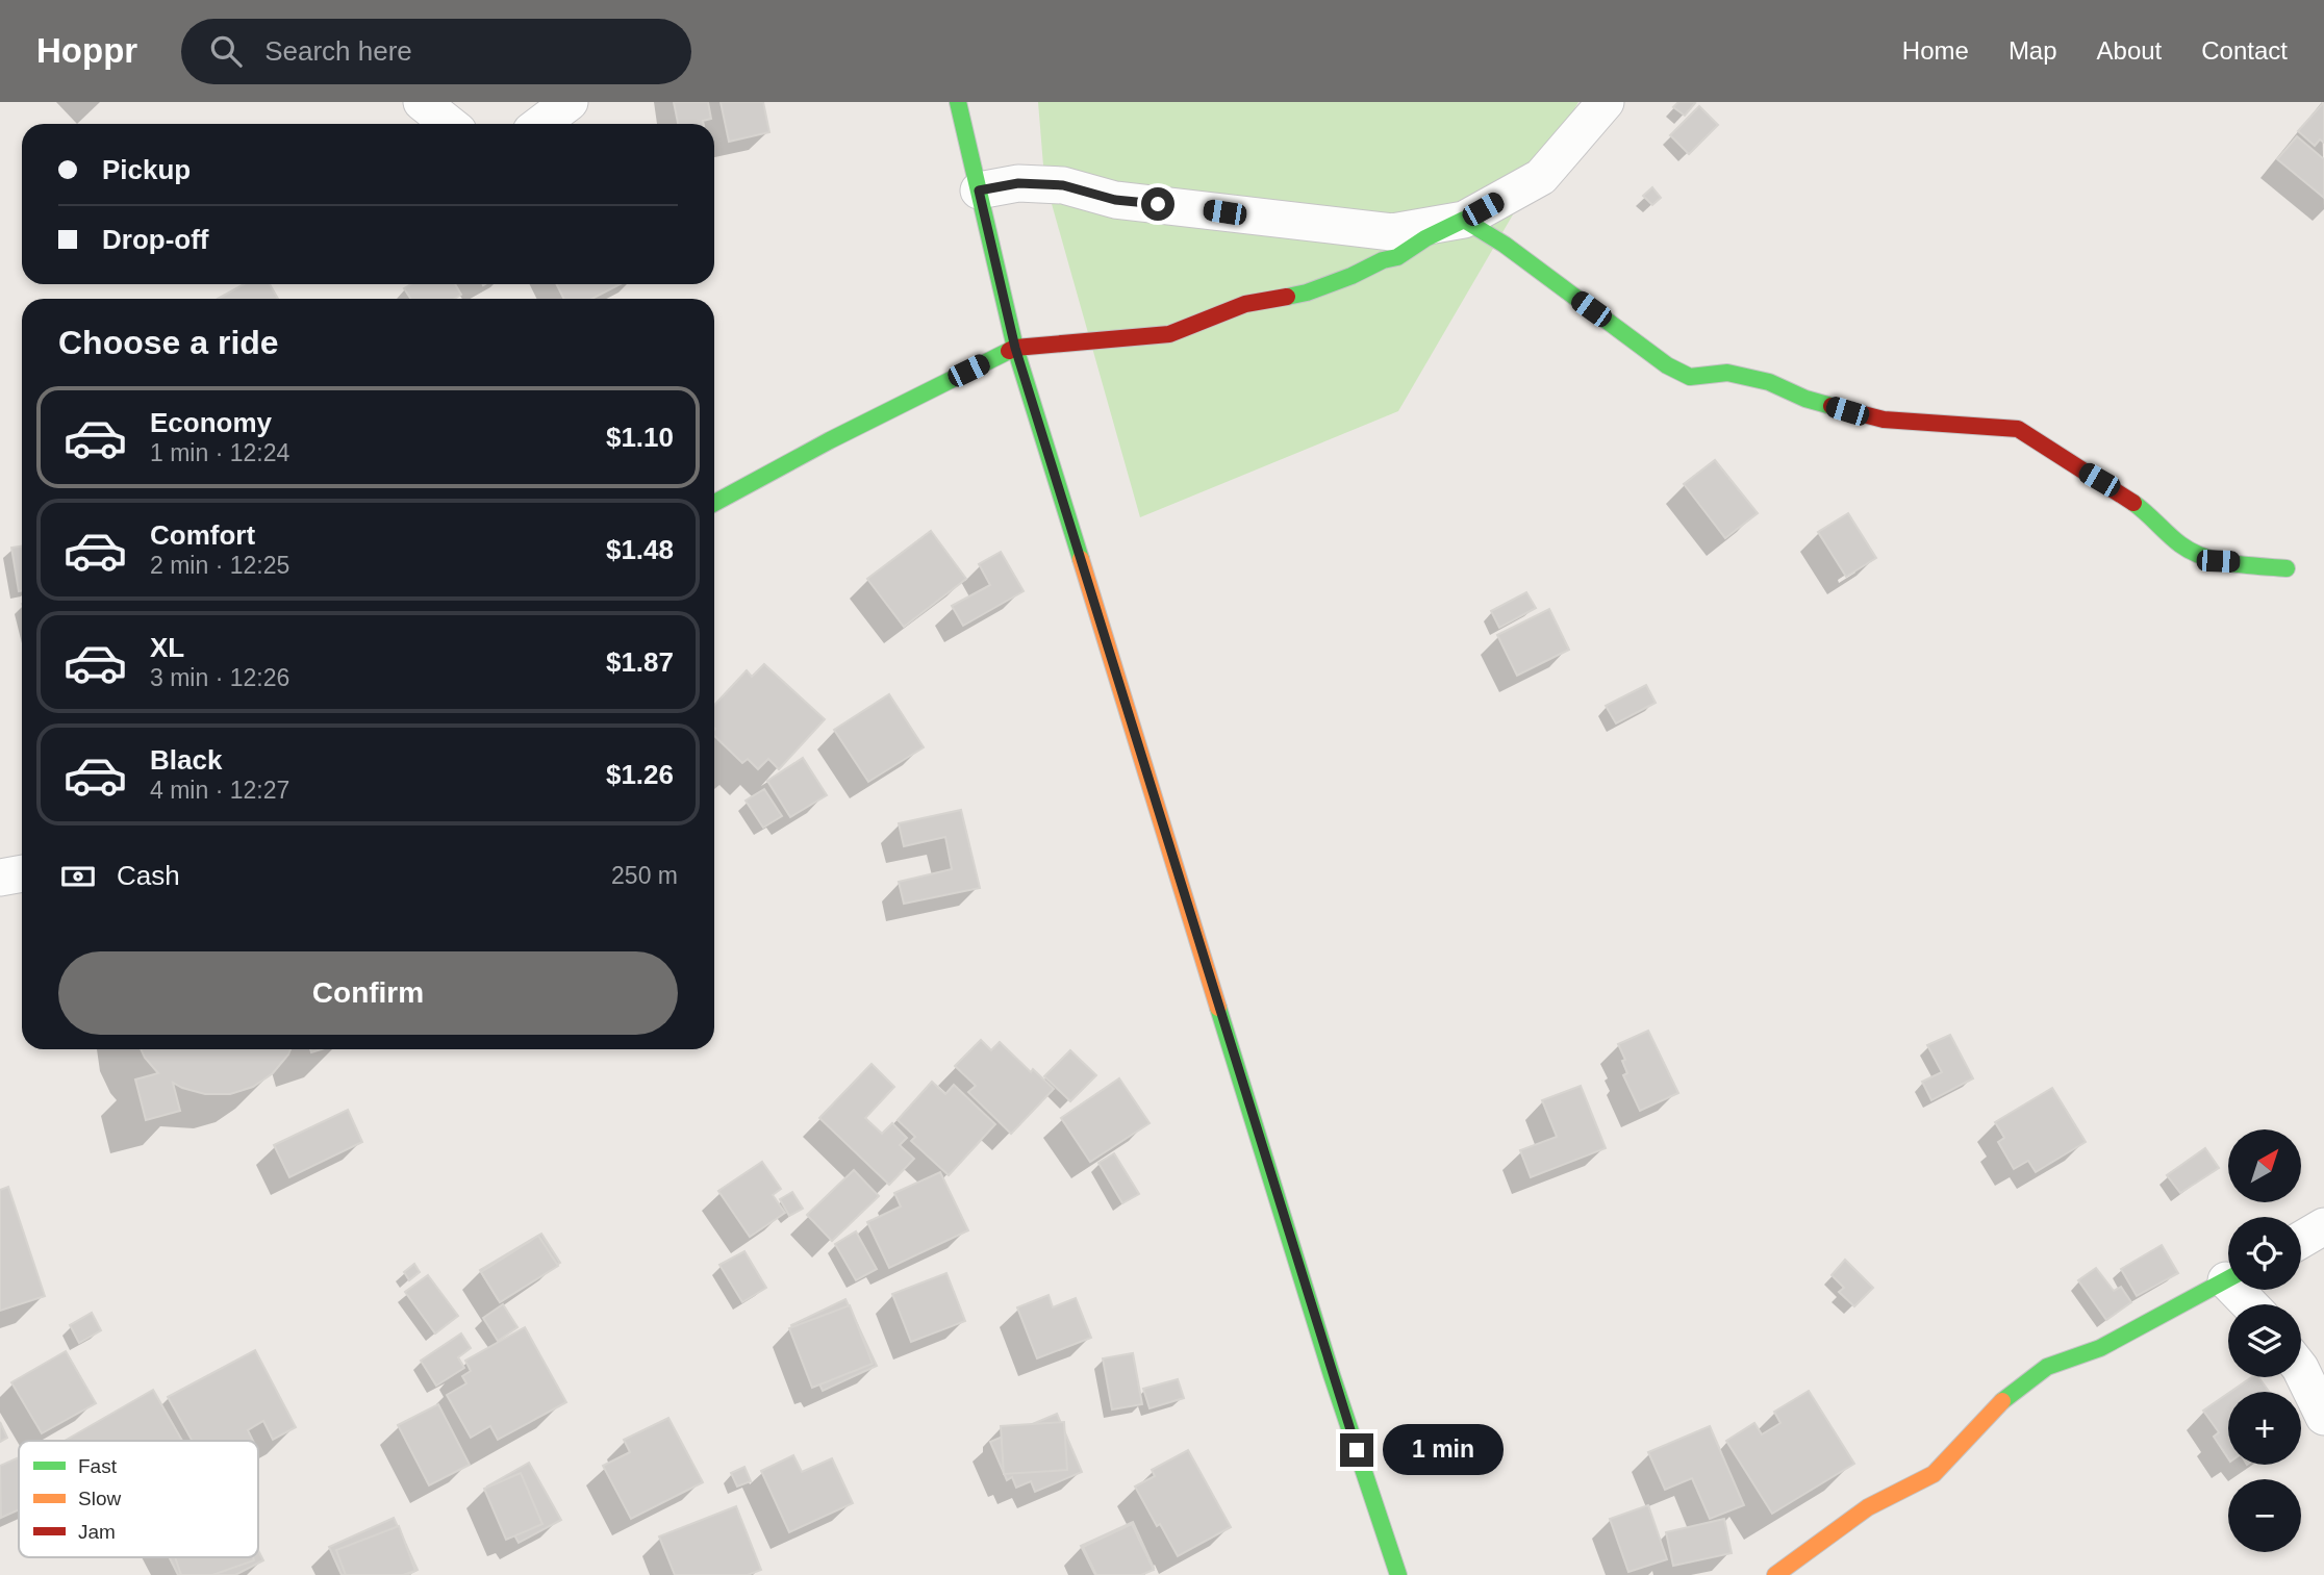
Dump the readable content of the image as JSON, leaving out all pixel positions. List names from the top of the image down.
{
  "legend": ["Fast", "Slow", "Jam"],
  "north": "top right",
  "page": {
    "header": "Hoppr",
    "search": "Search here",
    "nav": [
      "Home",
      "Map",
      "About",
      "Contact"
    ],
    "banner": ["Pickup", "Drop-off"],
    "heading": "Choose a ride",
    "list": [
      {
        "name": "Economy",
        "note": "1 min · 12:24",
        "value": "$1.10"
      },
      {
        "name": "Comfort",
        "note": "2 min · 12:25",
        "value": "$1.48"
      },
      {
        "name": "XL",
        "note": "3 min · 12:26",
        "value": "$1.87"
      },
      {
        "name": "Black",
        "note": "4 min · 12:27",
        "value": "$1.26"
      }
    ],
    "pay": ["Cash", "250 m"],
    "buttons": "Confirm",
    "map_buttons": ["+", "−"],
    "bubble": "1 min"
  }
}
